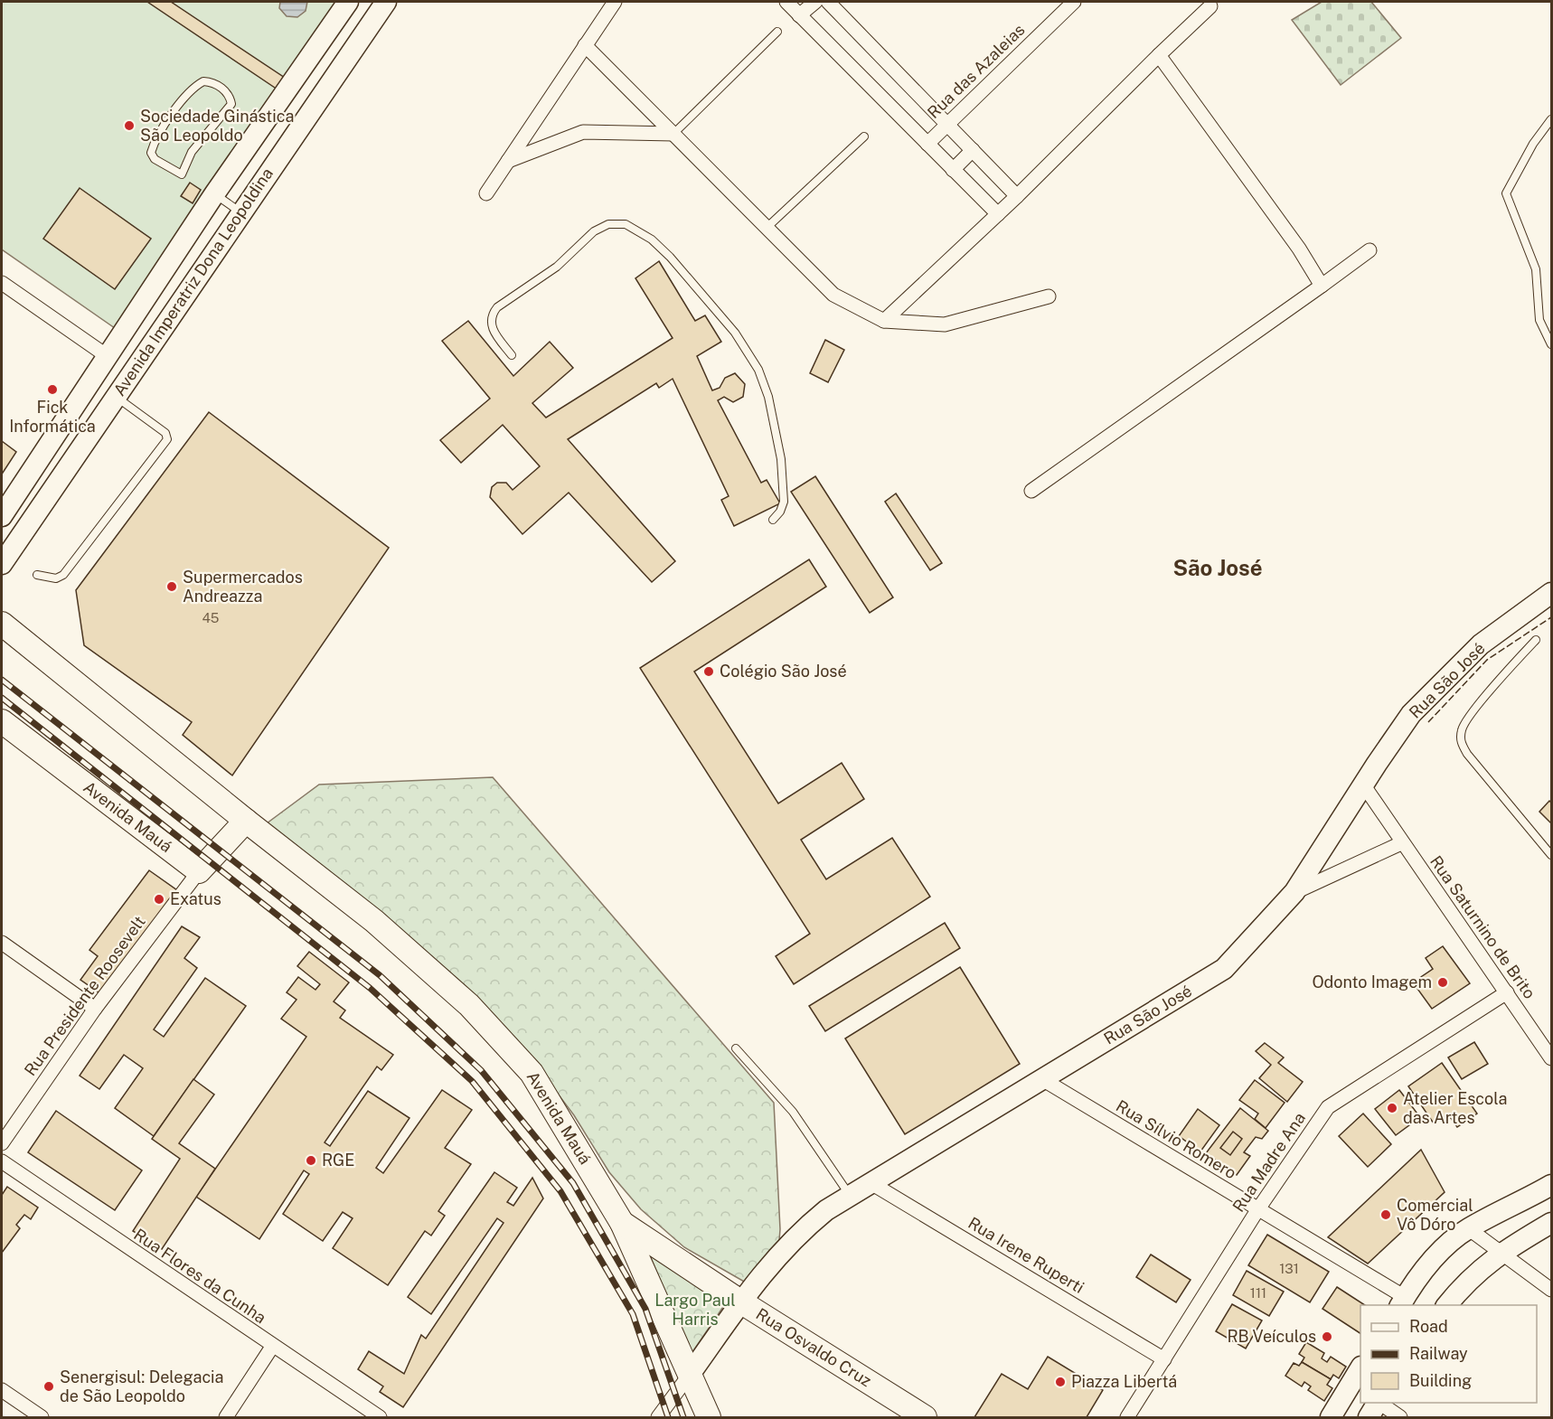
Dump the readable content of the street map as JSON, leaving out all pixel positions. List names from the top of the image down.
{
  "streets": {
    "main road": [
      "Avenida Imperatriz Dona Leopoldina",
      "Rua São José",
      "Avenida Mauá",
      "Rua Osvaldo Cruz"
    ],
    "street": [
      "Rua das Azaleias",
      "Rua Saturnino de Brito",
      "Rua Presidente Roosevelt",
      "Rua Sílvio Romero",
      "Rua Madre Ana",
      "Rua Irene Ruperti",
      "Rua Flores da Cunha"
    ]
  },
  "crossings": [
    ["Rua São José", "Avenida Mauá"],
    ["Rua São José", "Rua Saturnino de Brito"],
    ["Rua São José", "Rua Sílvio Romero"],
    ["Rua São José", "Rua Irene Ruperti"],
    ["Rua São José", "Rua Osvaldo Cruz"],
    ["Avenida Mauá", "Rua Presidente Roosevelt"],
    ["Avenida Mauá", "Rua Osvaldo Cruz"],
    ["Rua Saturnino de Brito", "Rua Madre Ana"],
    ["Rua Sílvio Romero", "Rua Madre Ana"],
    ["Rua Madre Ana", "Rua Irene Ruperti"]
  ],
  "districts": ["São José"],
  "parks": ["Largo Paul Harris"],
  "places": [
    "Sociedade Ginástica São Leopoldo",
    "Fick Informática",
    "Supermercados Andreazza",
    "Colégio São José",
    "Exatus",
    "Odonto Imagem",
    "Atelier Escola das Artes",
    "RGE",
    "Comercial Vô Dóro",
    "RB Veículos",
    "Piazza Libertá",
    "Senergisul: Delegacia de São Leopoldo"
  ],
  "house_numbers": ["45", "131", "111"],
  "legend": ["Road", "Railway", "Building"]
}
